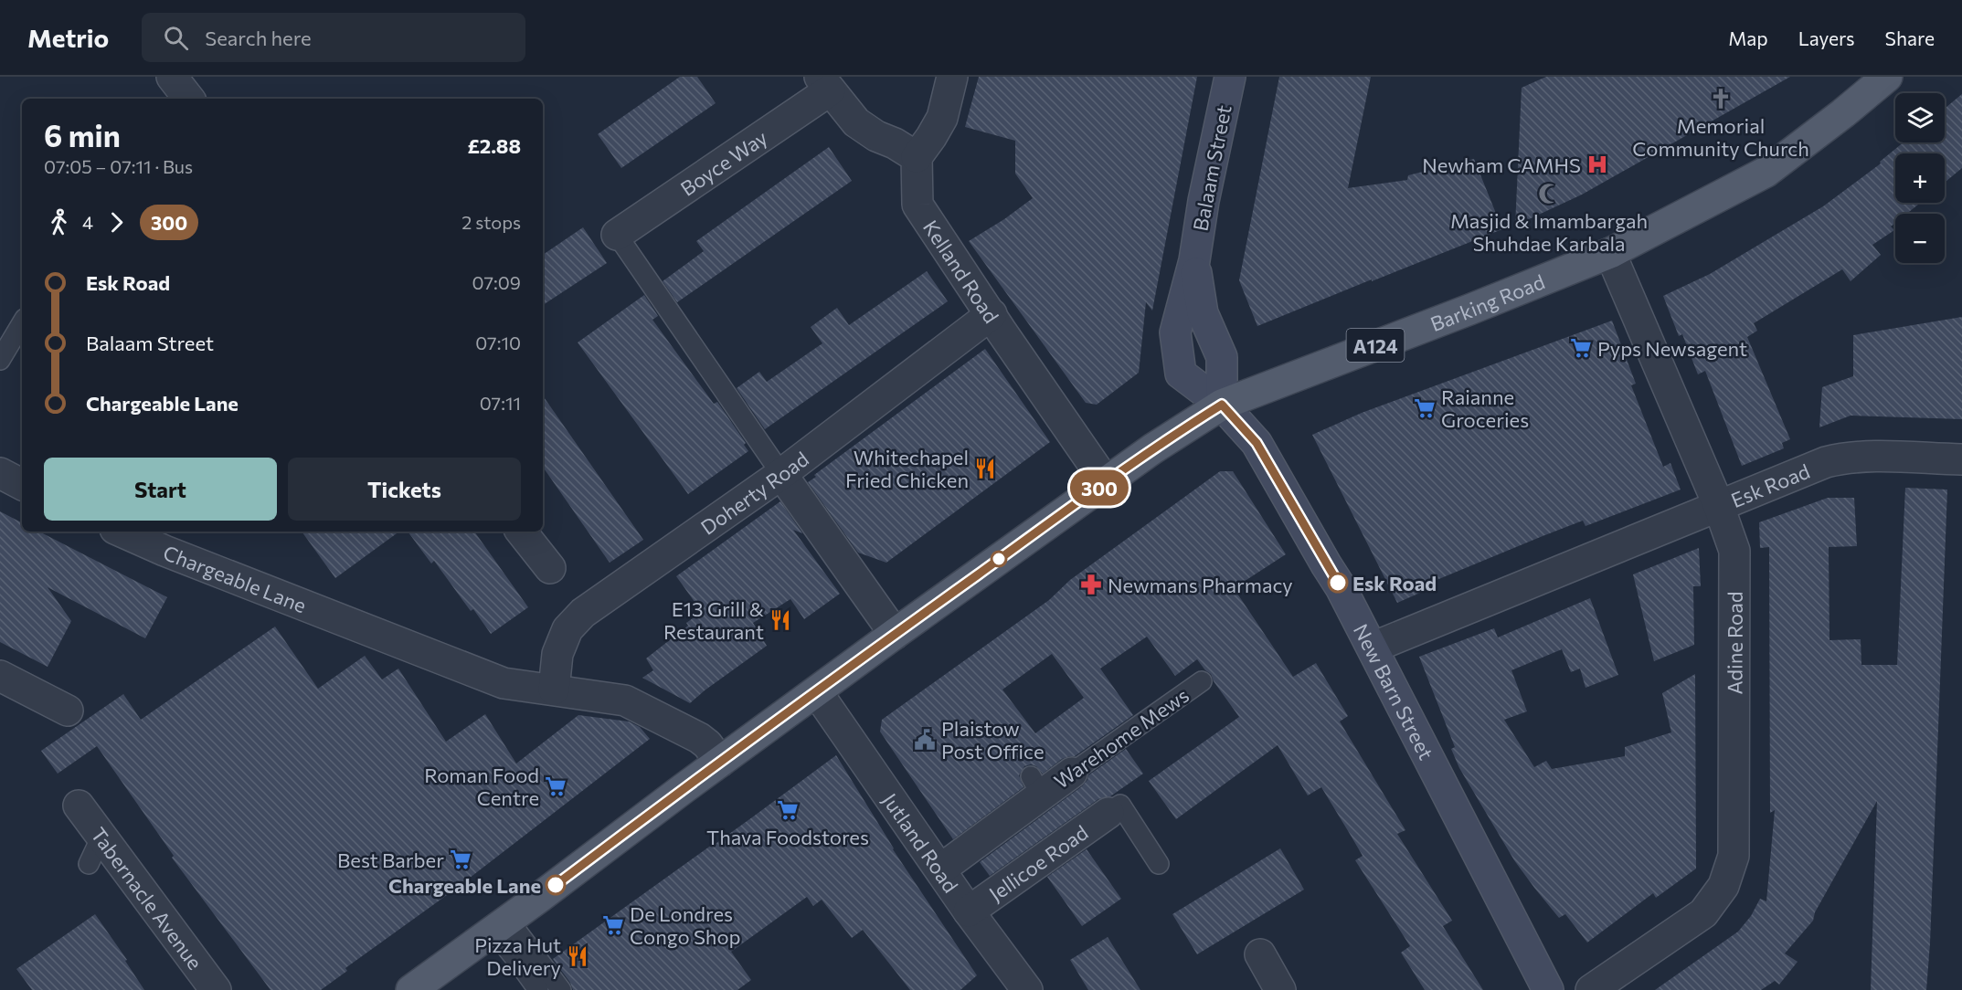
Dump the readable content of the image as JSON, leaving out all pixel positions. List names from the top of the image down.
{
  "streets": {
    "main road": ["Barking Road", "A124"],
    "street": [
      "Boyce Way",
      "Balaam Street",
      "Kelland Road",
      "Esk Road",
      "Doherty Road",
      "Chargeable Lane",
      "Adine Road",
      "New Barn Street",
      "Warehome Mews",
      "Jutland Road",
      "Jellicoe Road",
      "Tabernacle Avenue"
    ]
  },
  "crossings": [
    ["Balaam Street", "Barking Road"],
    ["Balaam Street", "New Barn Street"],
    ["Kelland Road", "Barking Road"],
    ["Kelland Road", "Doherty Road"],
    ["Barking Road", "Chargeable Lane"],
    ["Barking Road", "Adine Road"],
    ["Barking Road", "New Barn Street"],
    ["Barking Road", "Jutland Road"],
    ["Esk Road", "Adine Road"],
    ["Esk Road", "New Barn Street"],
    ["Doherty Road", "Chargeable Lane"],
    ["Warehome Mews", "Jutland Road"],
    ["Jutland Road", "Jellicoe Road"]
  ],
  "places": {
    "church": ["Memorial Community Church"],
    "hospital": ["Newham CAMHS"],
    "mosque": ["Masjid & Imambargah Shuhdae Karbala"],
    "supermarket": [
      "Pyps Newsagent",
      "Raianne Groceries",
      "Roman Food Centre",
      "Thava Foodstores",
      "Best Barber",
      "De Londres Congo Shop"
    ],
    "restaurant": ["Whitechapel Fried Chicken", "E13 Grill & Restaurant", "Pizza Hut Delivery"],
    "other": ["Esk Road", "Chargeable Lane"],
    "pharmacy": ["Newmans Pharmacy"],
    "public building": ["Plaistow Post Office"]
  },
  "lines": ["bus line 300"],
  "page": {
    "header": "Metrio",
    "search": "Search here",
    "nav": ["Map", "Layers", "Share"],
    "on_map": "300",
    "map_buttons": ["+", "−"],
    "heading": ["6 min", "07:05 – 07:11 · Bus", "£2.88"],
    "legs": ["4", "300", "2 stops"],
    "list": [
      {
        "name": "Esk Road",
        "value": "07:09"
      },
      {
        "name": "Balaam Street",
        "value": "07:10"
      },
      {
        "name": "Chargeable Lane",
        "value": "07:11"
      }
    ],
    "buttons": ["Start", "Tickets"]
  }
}
